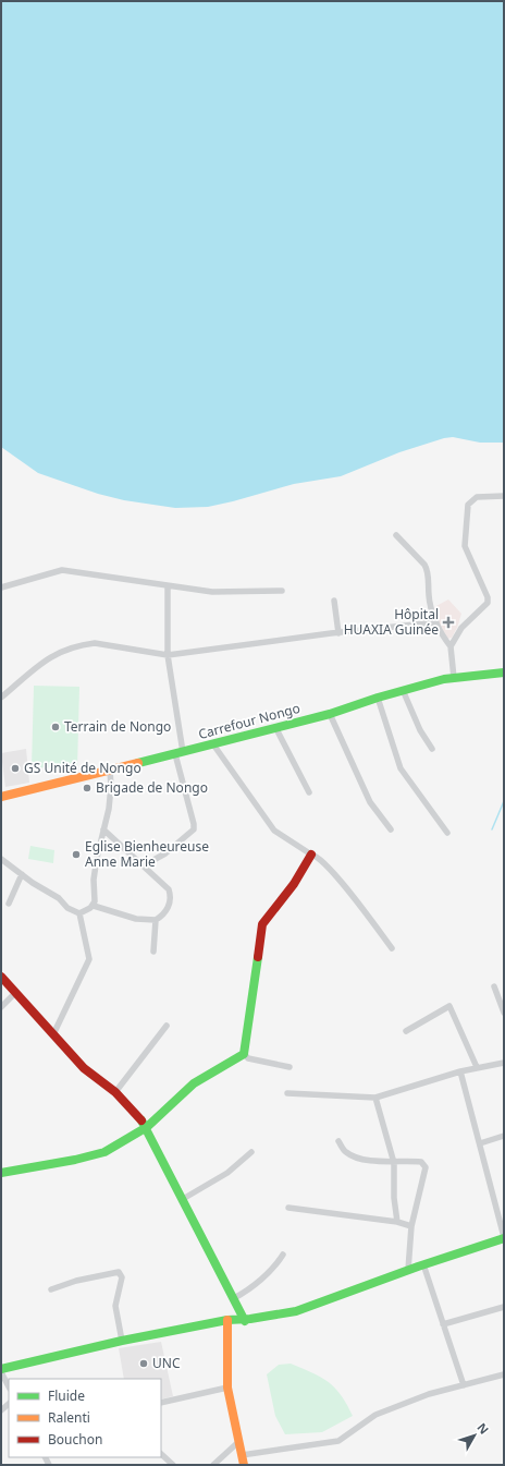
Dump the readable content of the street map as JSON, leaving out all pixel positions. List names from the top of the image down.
{
  "streets": {
    "street": ["Carrefour Nongo"]
  },
  "places": {
    "health": ["Hôpital HUAXIA Guinée"],
    "other": [
      "Terrain de Nongo",
      "GS Unité de Nongo",
      "Brigade de Nongo",
      "Eglise Bienheureuse Anne Marie",
      "UNC"
    ]
  },
  "legend": ["Fluide", "Ralenti", "Bouchon"],
  "north": "top right"
}
